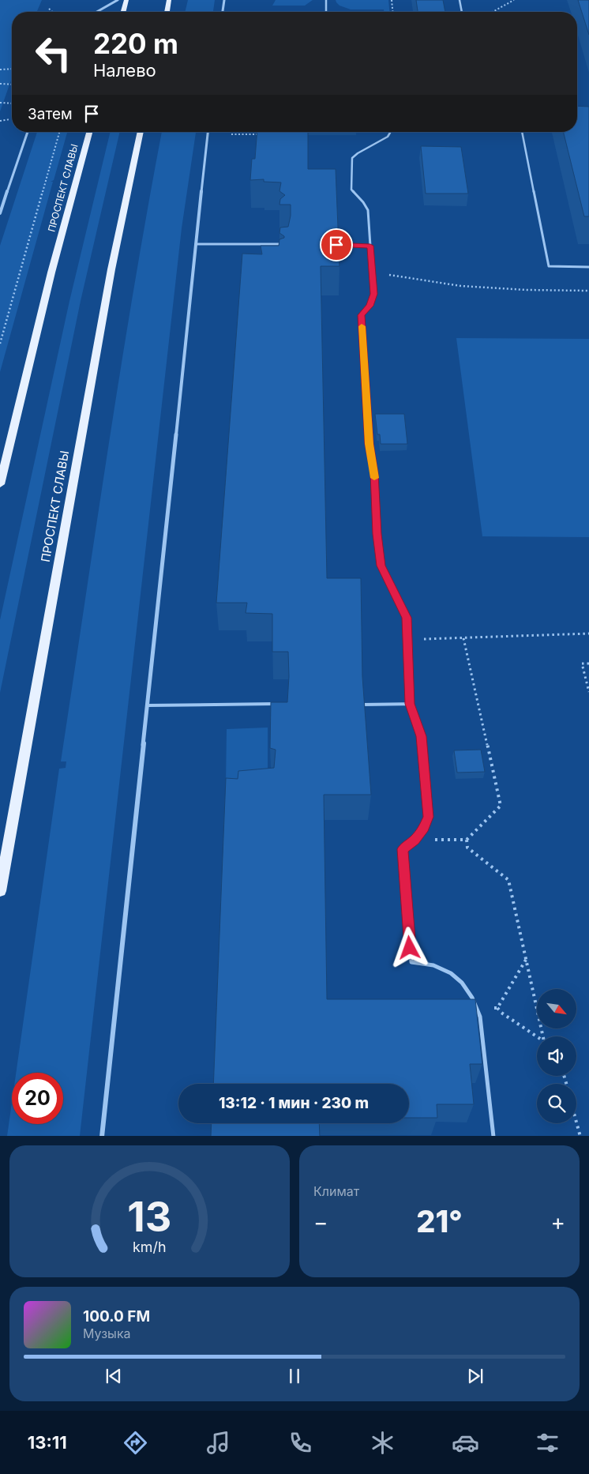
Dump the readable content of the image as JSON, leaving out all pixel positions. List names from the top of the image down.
{
  "streets": {
    "main road": ["ПРОСПЕКТ СЛАВЫ"]
  },
  "north": "bottom right",
  "page": {
    "turn": ["220 m", "Налево"],
    "then": "Затем",
    "limit": "20",
    "trip": "13:12 · 1 мин · 230 m",
    "tile": "Климат",
    "heat": ["−", "21°", "+"],
    "song": ["100.0 FM", "Музыка"],
    "tabs": "13:11",
    "gauge": ["13", "km/h"]
  }
}
